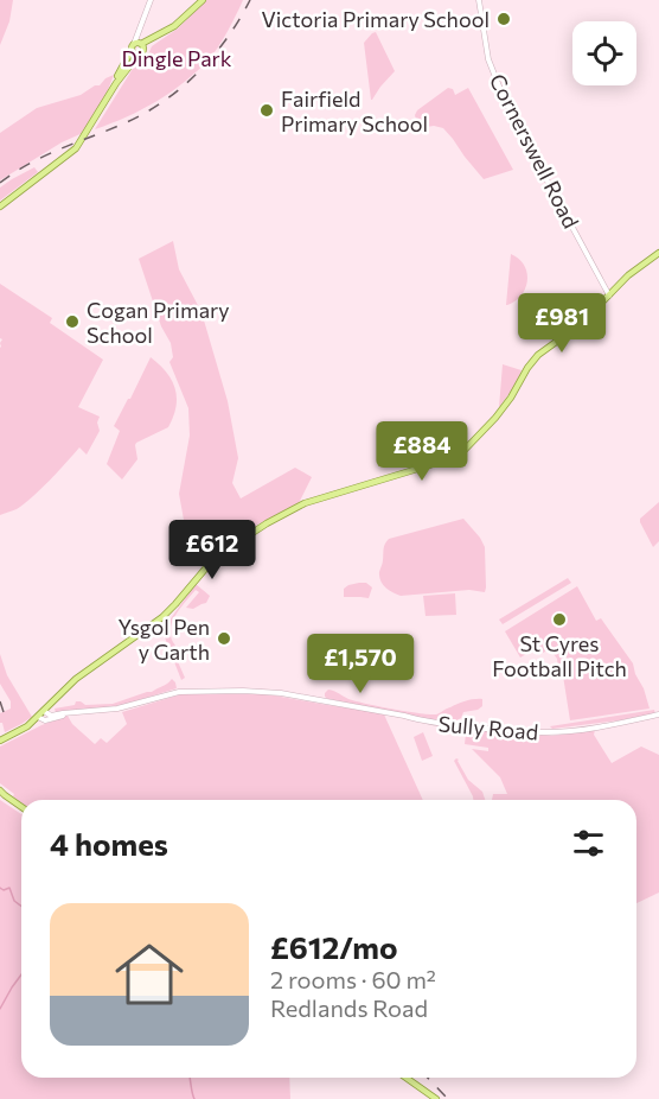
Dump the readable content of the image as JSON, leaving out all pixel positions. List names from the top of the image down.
{
  "streets": {
    "street": ["Cornerswell Road", "Sully Road"]
  },
  "parks": ["Dingle Park"],
  "places": [
    "Victoria Primary School",
    "Fairfield Primary School",
    "Cogan Primary School",
    "St Cyres Football Pitch",
    "Ysgol Pen y Garth"
  ],
  "page": {
    "price": [
      "£981",
      "£884",
      "£612",
      "£1,570"
    ],
    "heading": "4 homes",
    "list": [
      {
        "name": "£612/mo",
        "note": "2 rooms · 60 m² · Redlands Road"
      }
    ]
  }
}
